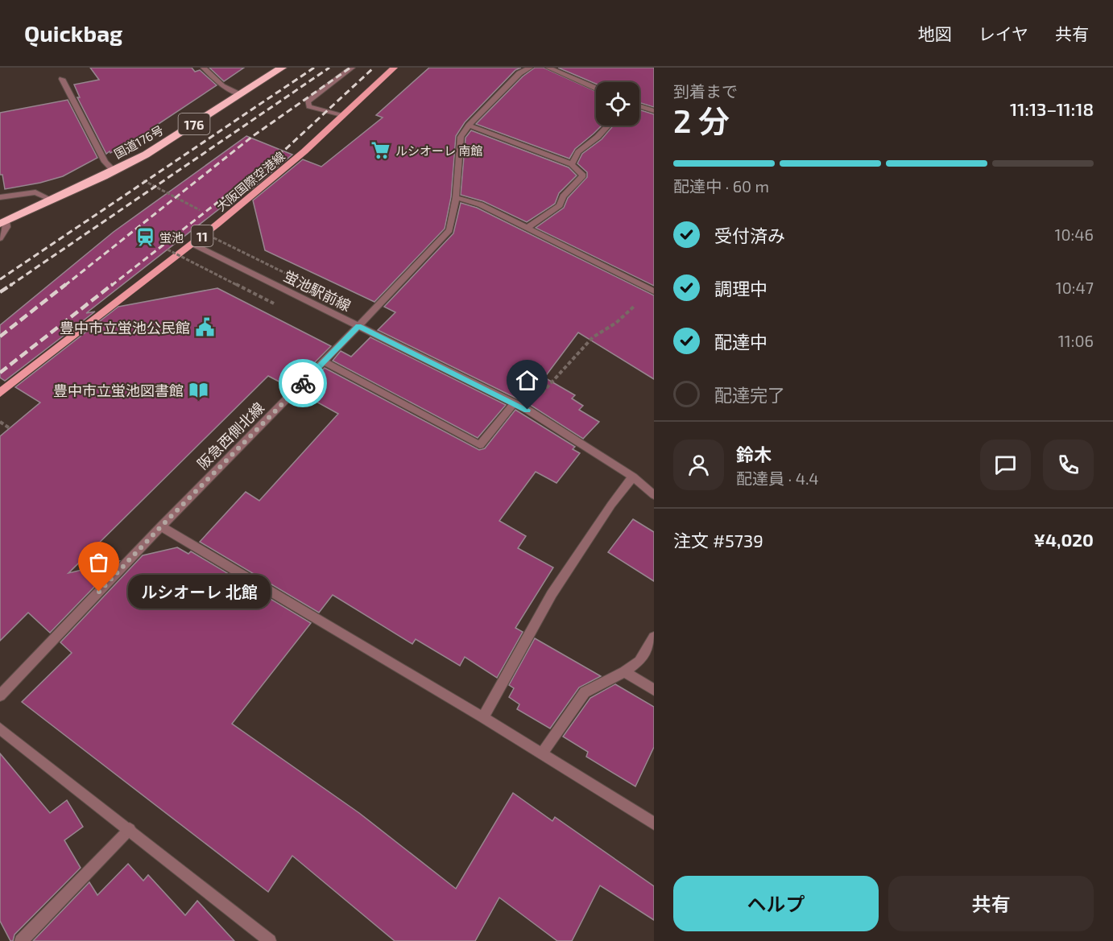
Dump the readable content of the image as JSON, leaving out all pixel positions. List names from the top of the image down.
{
  "streets": {
    "highway": ["176", "国道176号"],
    "main road": ["大阪国際空港線", "11"],
    "street": ["蛍池駅前線", "阪急西側北線"]
  },
  "crossings": [
    ["大阪国際空港線", "蛍池駅前線"],
    ["蛍池駅前線", "阪急西側北線"]
  ],
  "places": {
    "supermarket": ["ルシオーレ 南館"],
    "station": ["蛍池"],
    "public building": ["豊中市立蛍池公民館"],
    "library": ["豊中市立蛍池図書館"],
    "other": ["ルシオーレ 北館"]
  },
  "page": {
    "header": "Quickbag",
    "nav": ["地図", "レイヤ", "共有"],
    "heading": ["2 分", "到着まで", "11:13–11:18"],
    "panel": [
      "鈴木",
      "配達員 · 4.4",
      "注文 #5739",
      "¥4,020"
    ],
    "bar": "配達中 · 60 m",
    "list": [
      ["受付済み", "10:46"],
      ["調理中", "10:47"],
      ["配達中", "11:06"],
      "配達完了"
    ],
    "bubble": "ルシオーレ 北館",
    "buttons": ["ヘルプ", "共有"]
  }
}
